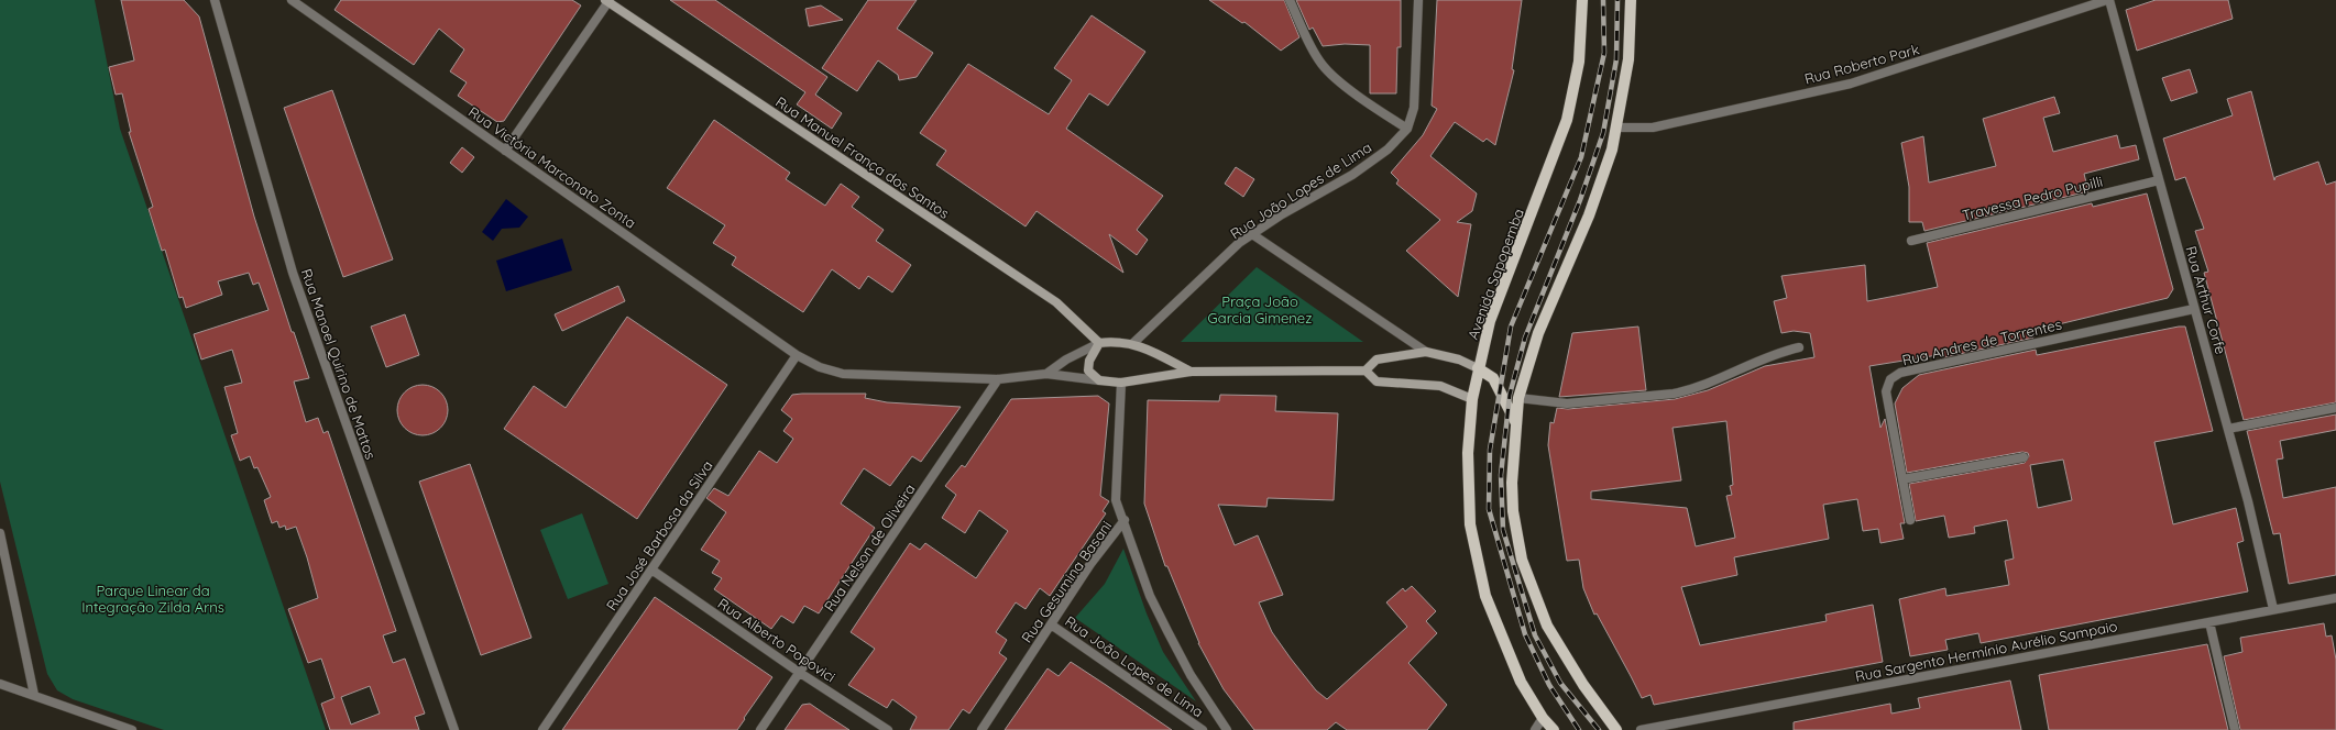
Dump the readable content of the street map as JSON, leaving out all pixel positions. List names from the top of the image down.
{
  "streets": {
    "main road": ["Avenida Sapopemba"],
    "street": [
      "Rua Roberto Park",
      "Rua Manuel França dos Santos",
      "Rua Victória Marconato Zonta",
      "Rua João Lopes de Lima",
      "Travessa Pedro Pupilli",
      "Rua Arthur Corfe",
      "Rua Andres de Torrentes",
      "Rua Manoel Quirino de Mattos",
      "Rua José Barbosa da Silva",
      "Rua Nelson de Oliveira",
      "Rua Gesumina Basani",
      "Rua Alberto Popovici",
      "Rua Sargento Hermínio Aurélio Sampaio"
    ]
  },
  "crossings": [
    ["Rua Roberto Park", "Rua Arthur Corfe"],
    ["Rua Victória Marconato Zonta", "Rua José Barbosa da Silva"],
    ["Rua Victória Marconato Zonta", "Rua Nelson de Oliveira"],
    ["Rua João Lopes de Lima", "Rua Gesumina Basani"],
    ["Travessa Pedro Pupilli", "Rua Arthur Corfe"],
    ["Rua Arthur Corfe", "Rua Andres de Torrentes"],
    ["Rua Arthur Corfe", "Rua Sargento Hermínio Aurélio Sampaio"],
    ["Rua José Barbosa da Silva", "Rua Alberto Popovici"],
    ["Rua Nelson de Oliveira", "Rua Alberto Popovici"]
  ],
  "parks": ["Praça João Garcia Gimenez", "Parque Linear da Integração Zilda Arns"]
}
